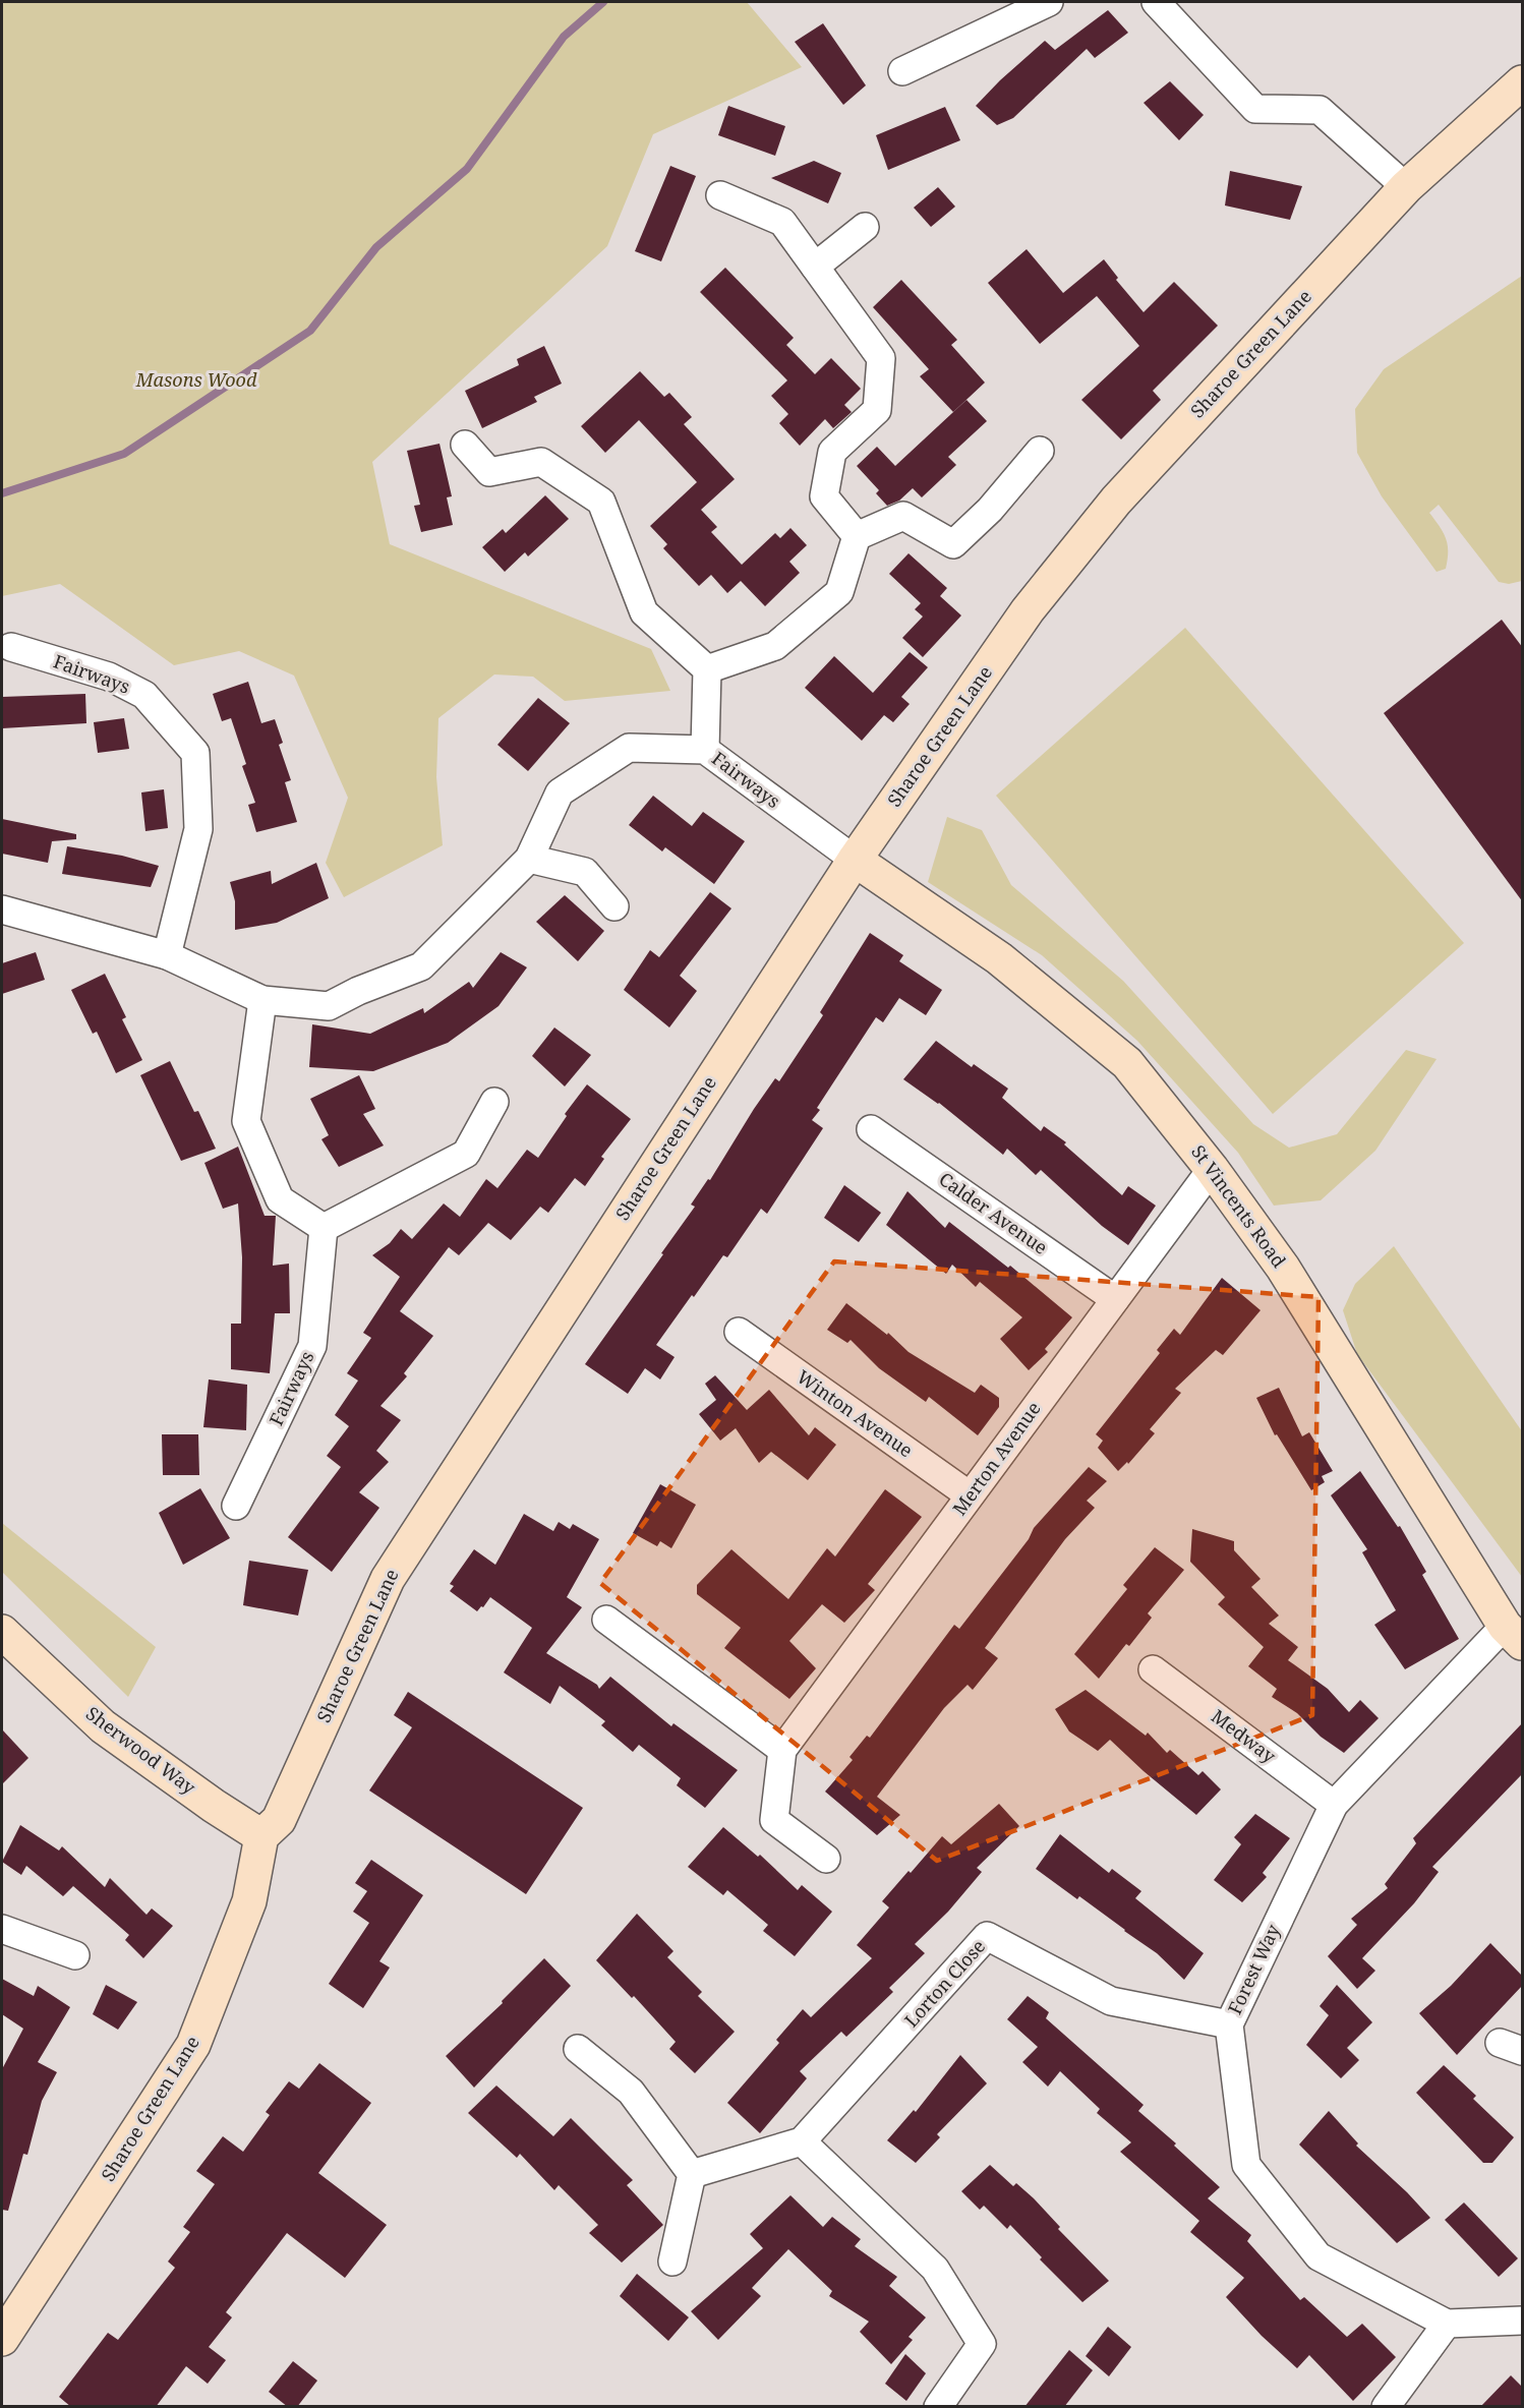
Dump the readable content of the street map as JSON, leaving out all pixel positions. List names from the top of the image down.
{
  "streets": {
    "street": [
      "Sharoe Green Lane",
      "Fairways",
      "St Vincents Road",
      "Calder Avenue",
      "Winton Avenue",
      "Merton Avenue",
      "Medway",
      "Sherwood Way",
      "Forest Way",
      "Lorton Close"
    ]
  },
  "crossings": [
    ["Sharoe Green Lane", "Fairways"],
    ["Sharoe Green Lane", "St Vincents Road"],
    ["Sharoe Green Lane", "Sherwood Way"],
    ["Fairways", "St Vincents Road"],
    ["St Vincents Road", "Merton Avenue"],
    ["St Vincents Road", "Forest Way"],
    ["Calder Avenue", "Merton Avenue"],
    ["Winton Avenue", "Merton Avenue"],
    ["Medway", "Forest Way"],
    ["Forest Way", "Lorton Close"]
  ],
  "parks": ["Masons Wood"]
}
